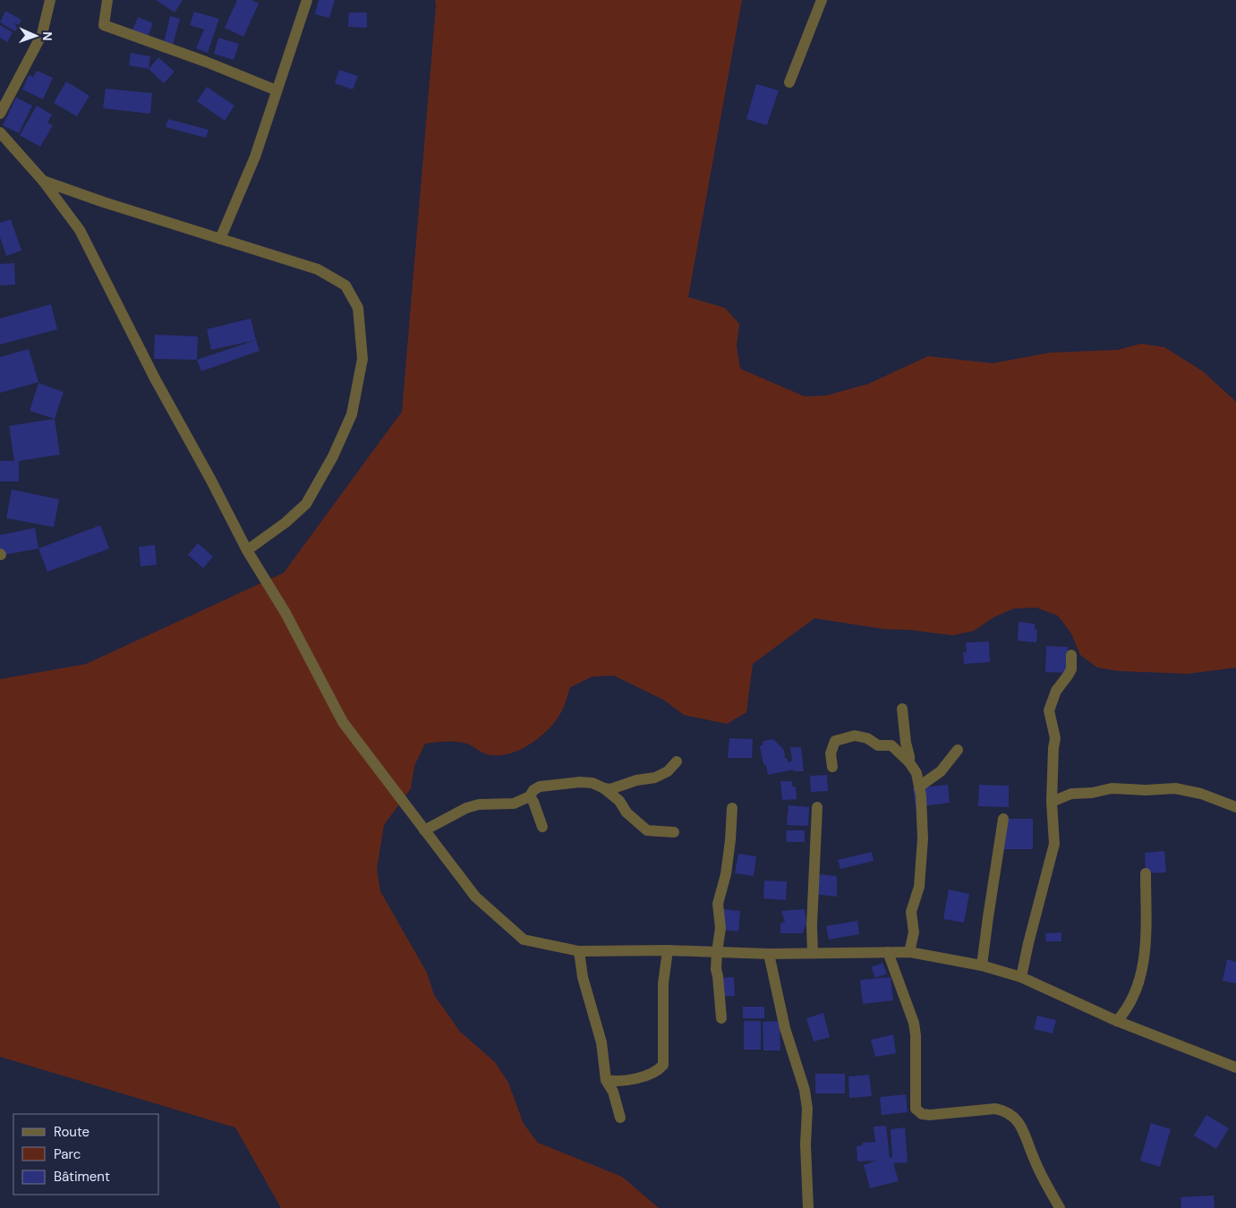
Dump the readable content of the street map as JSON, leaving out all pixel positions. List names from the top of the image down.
{
  "legend": ["Route", "Parc", "Bâtiment"],
  "north": "right"
}
